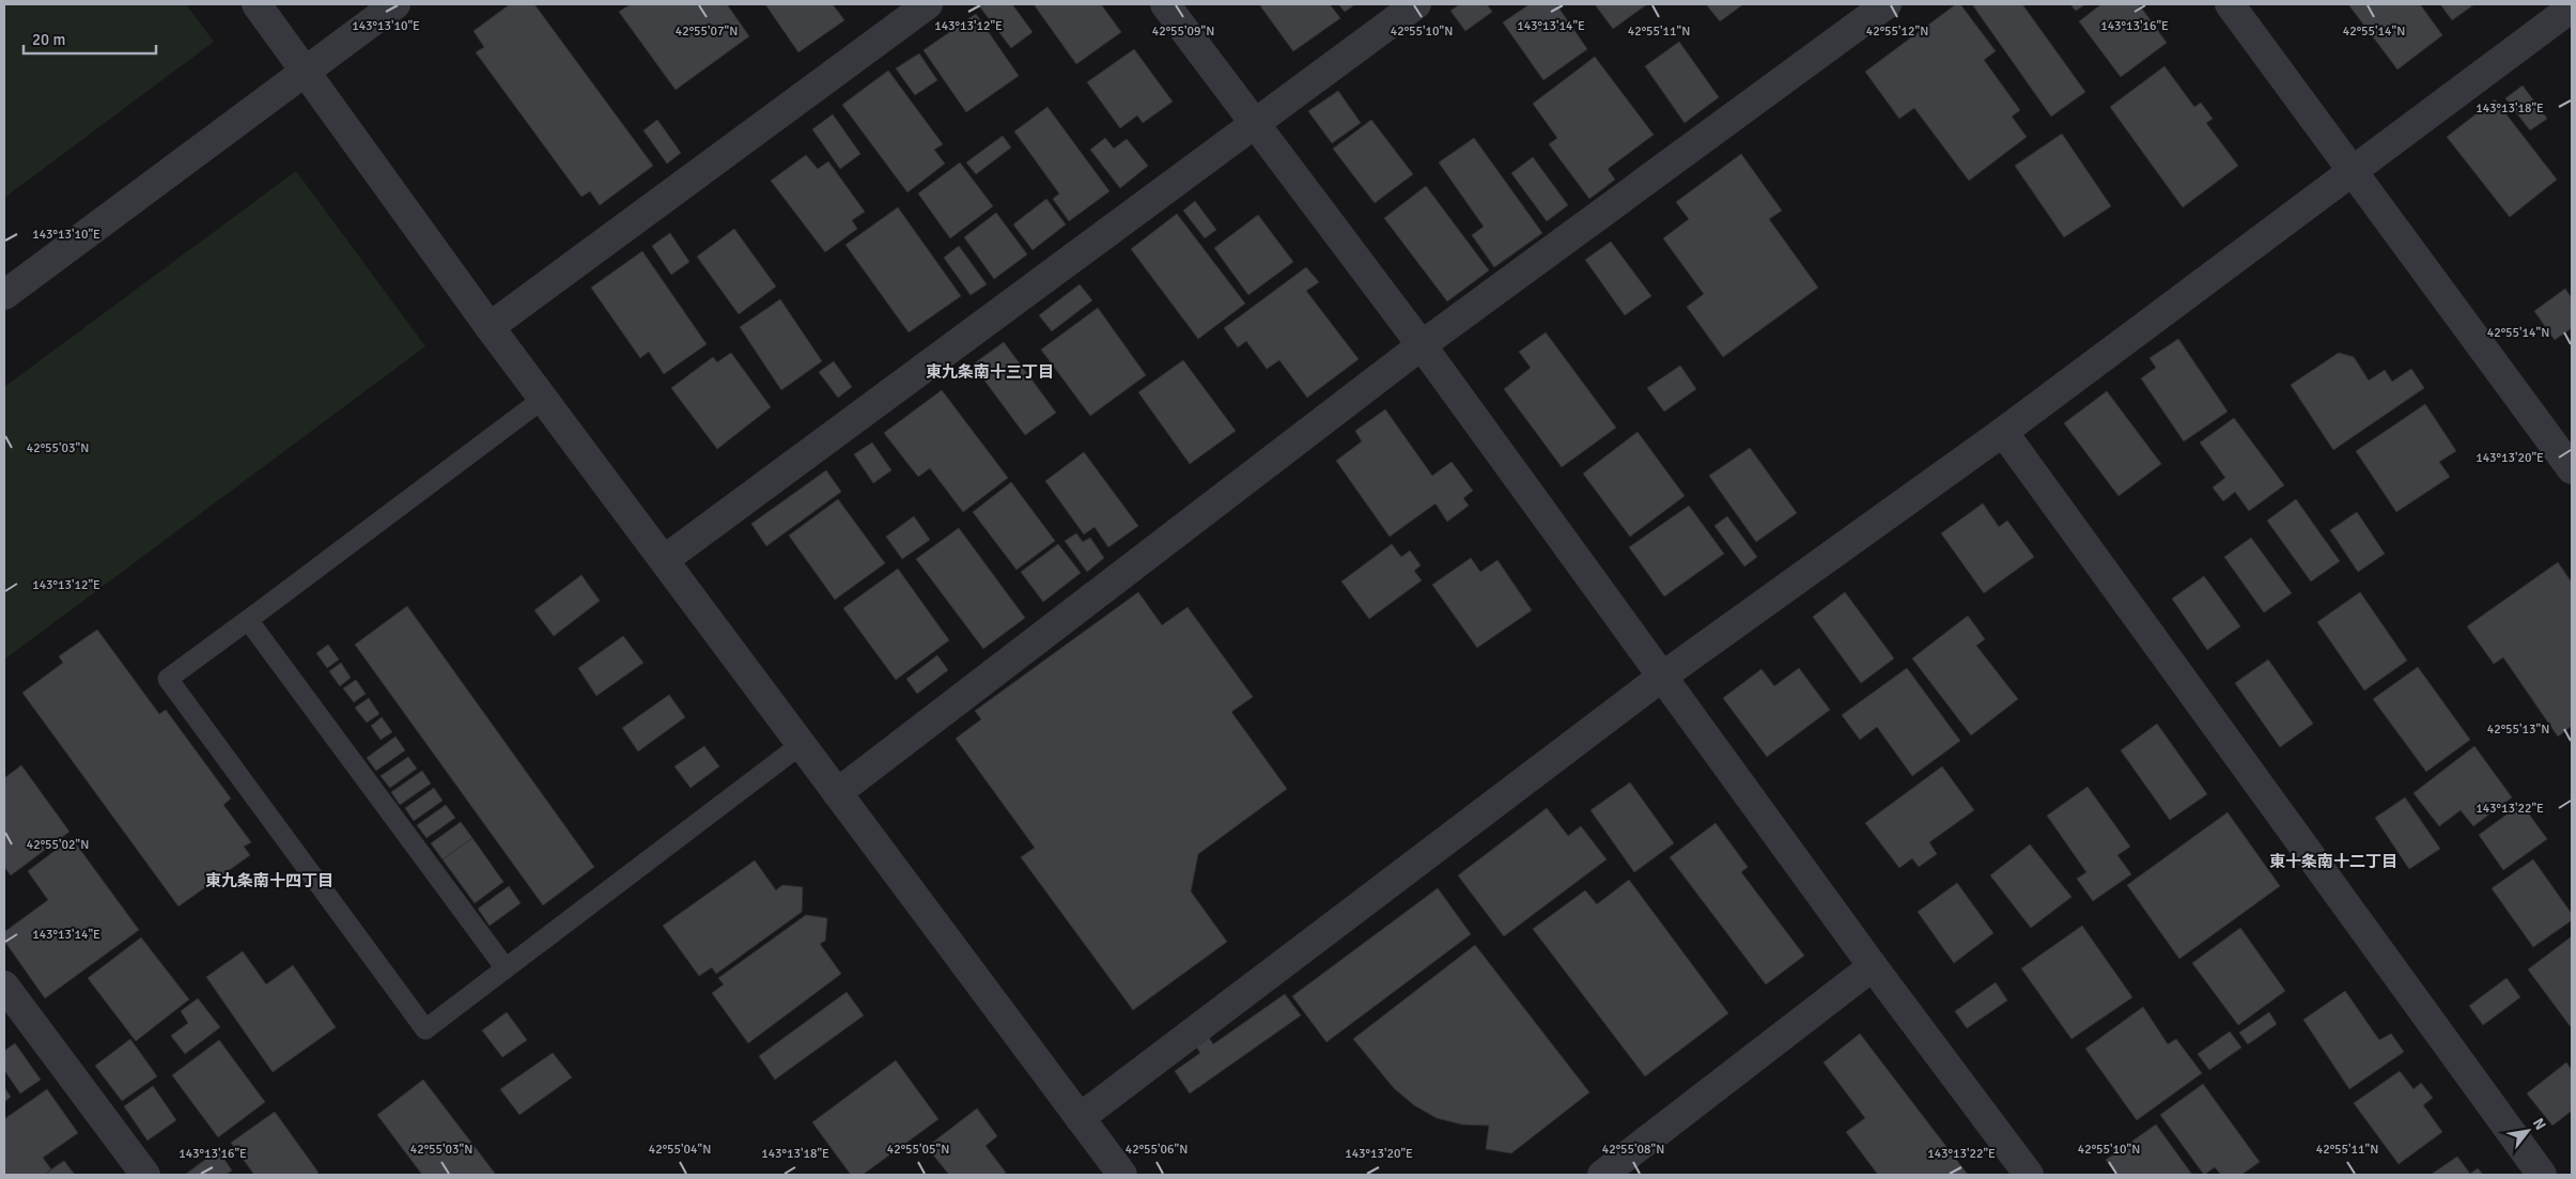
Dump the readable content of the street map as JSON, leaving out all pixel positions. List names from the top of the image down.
{
  "districts": ["東九条南十三丁目", "東十条南十二丁目", "東九条南十四丁目"],
  "scale_bar": "20 m",
  "north": "top right",
  "coordinates": [
    "143°13'10\"E",
    "143°13'12\"E",
    "143°13'14\"E",
    "143°13'16\"E",
    "42°55'07\"N",
    "42°55'09\"N",
    "42°55'10\"N",
    "42°55'11\"N",
    "42°55'12\"N",
    "42°55'14\"N",
    "143°13'18\"E",
    "42°55'03\"N",
    "143°13'20\"E",
    "42°55'13\"N",
    "143°13'22\"E",
    "42°55'02\"N",
    "42°55'04\"N",
    "42°55'05\"N",
    "42°55'06\"N",
    "42°55'08\"N"
  ]
}
